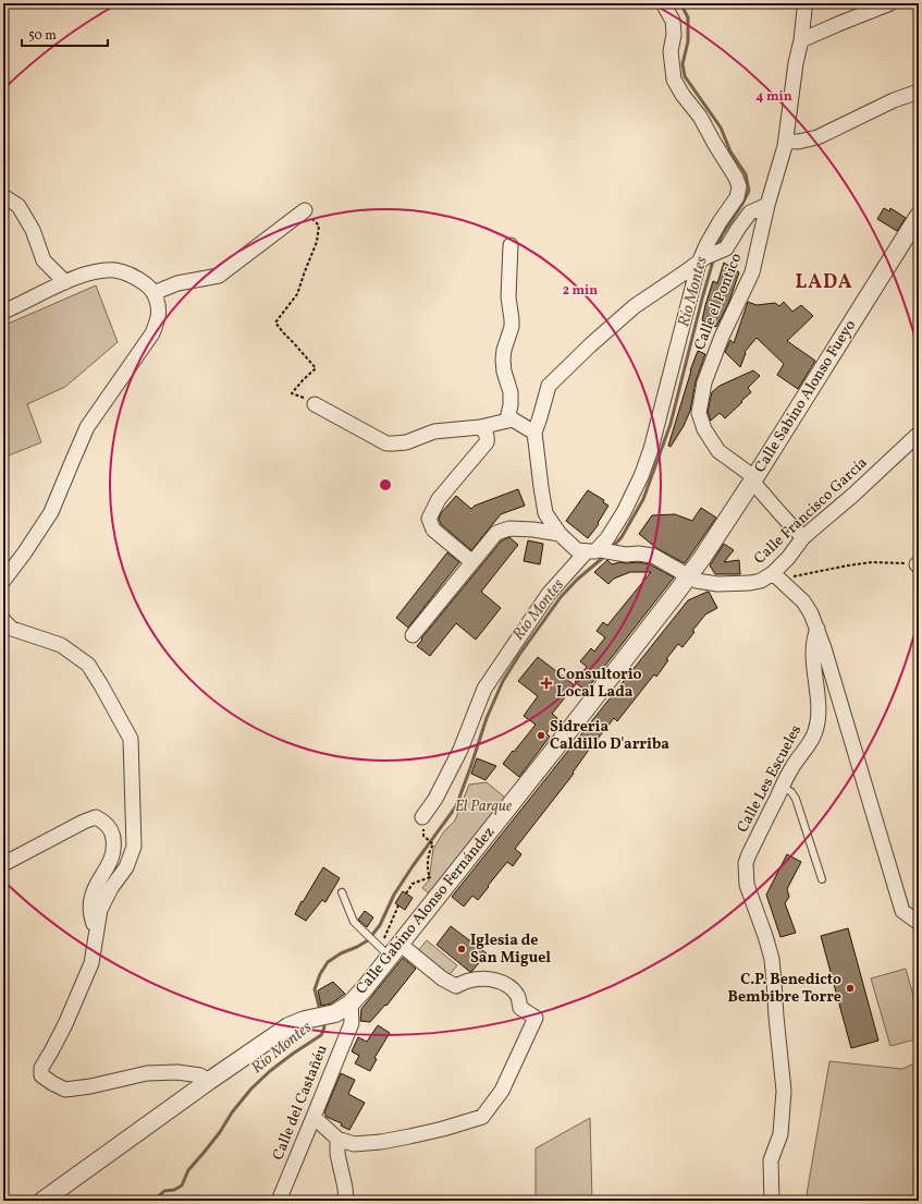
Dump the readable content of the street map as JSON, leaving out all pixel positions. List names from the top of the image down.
{
  "streets": {
    "street": [
      "Calle el Pontico",
      "Calle Sabino Alonso Fueyo",
      "Calle Francisco García",
      "Calle Les Escueles",
      "Calle Gabino Alonso Fernández",
      "Calle del Castañéu"
    ]
  },
  "crossings": [
    ["Calle el Pontico", "Calle Sabino Alonso Fueyo"],
    ["Calle el Pontico", "Calle Francisco García"],
    ["Calle Sabino Alonso Fueyo", "Calle Francisco García"],
    ["Calle Sabino Alonso Fueyo", "Calle Gabino Alonso Fernández"],
    ["Calle Francisco García", "Calle Gabino Alonso Fernández"],
    ["Calle Gabino Alonso Fernández", "Calle del Castañéu"]
  ],
  "districts": ["LADA"],
  "water": ["Río Montes"],
  "parks": ["El Parque"],
  "places": {
    "health": ["Consultorio Local Lada"],
    "other": ["Sidreria Caldillo D'arriba", "Iglesia de San Miguel", "C.P. Benedicto Bembibre Torre"]
  },
  "scale_bar": "50 m",
  "rings": ["4 min", "2 min"]
}
